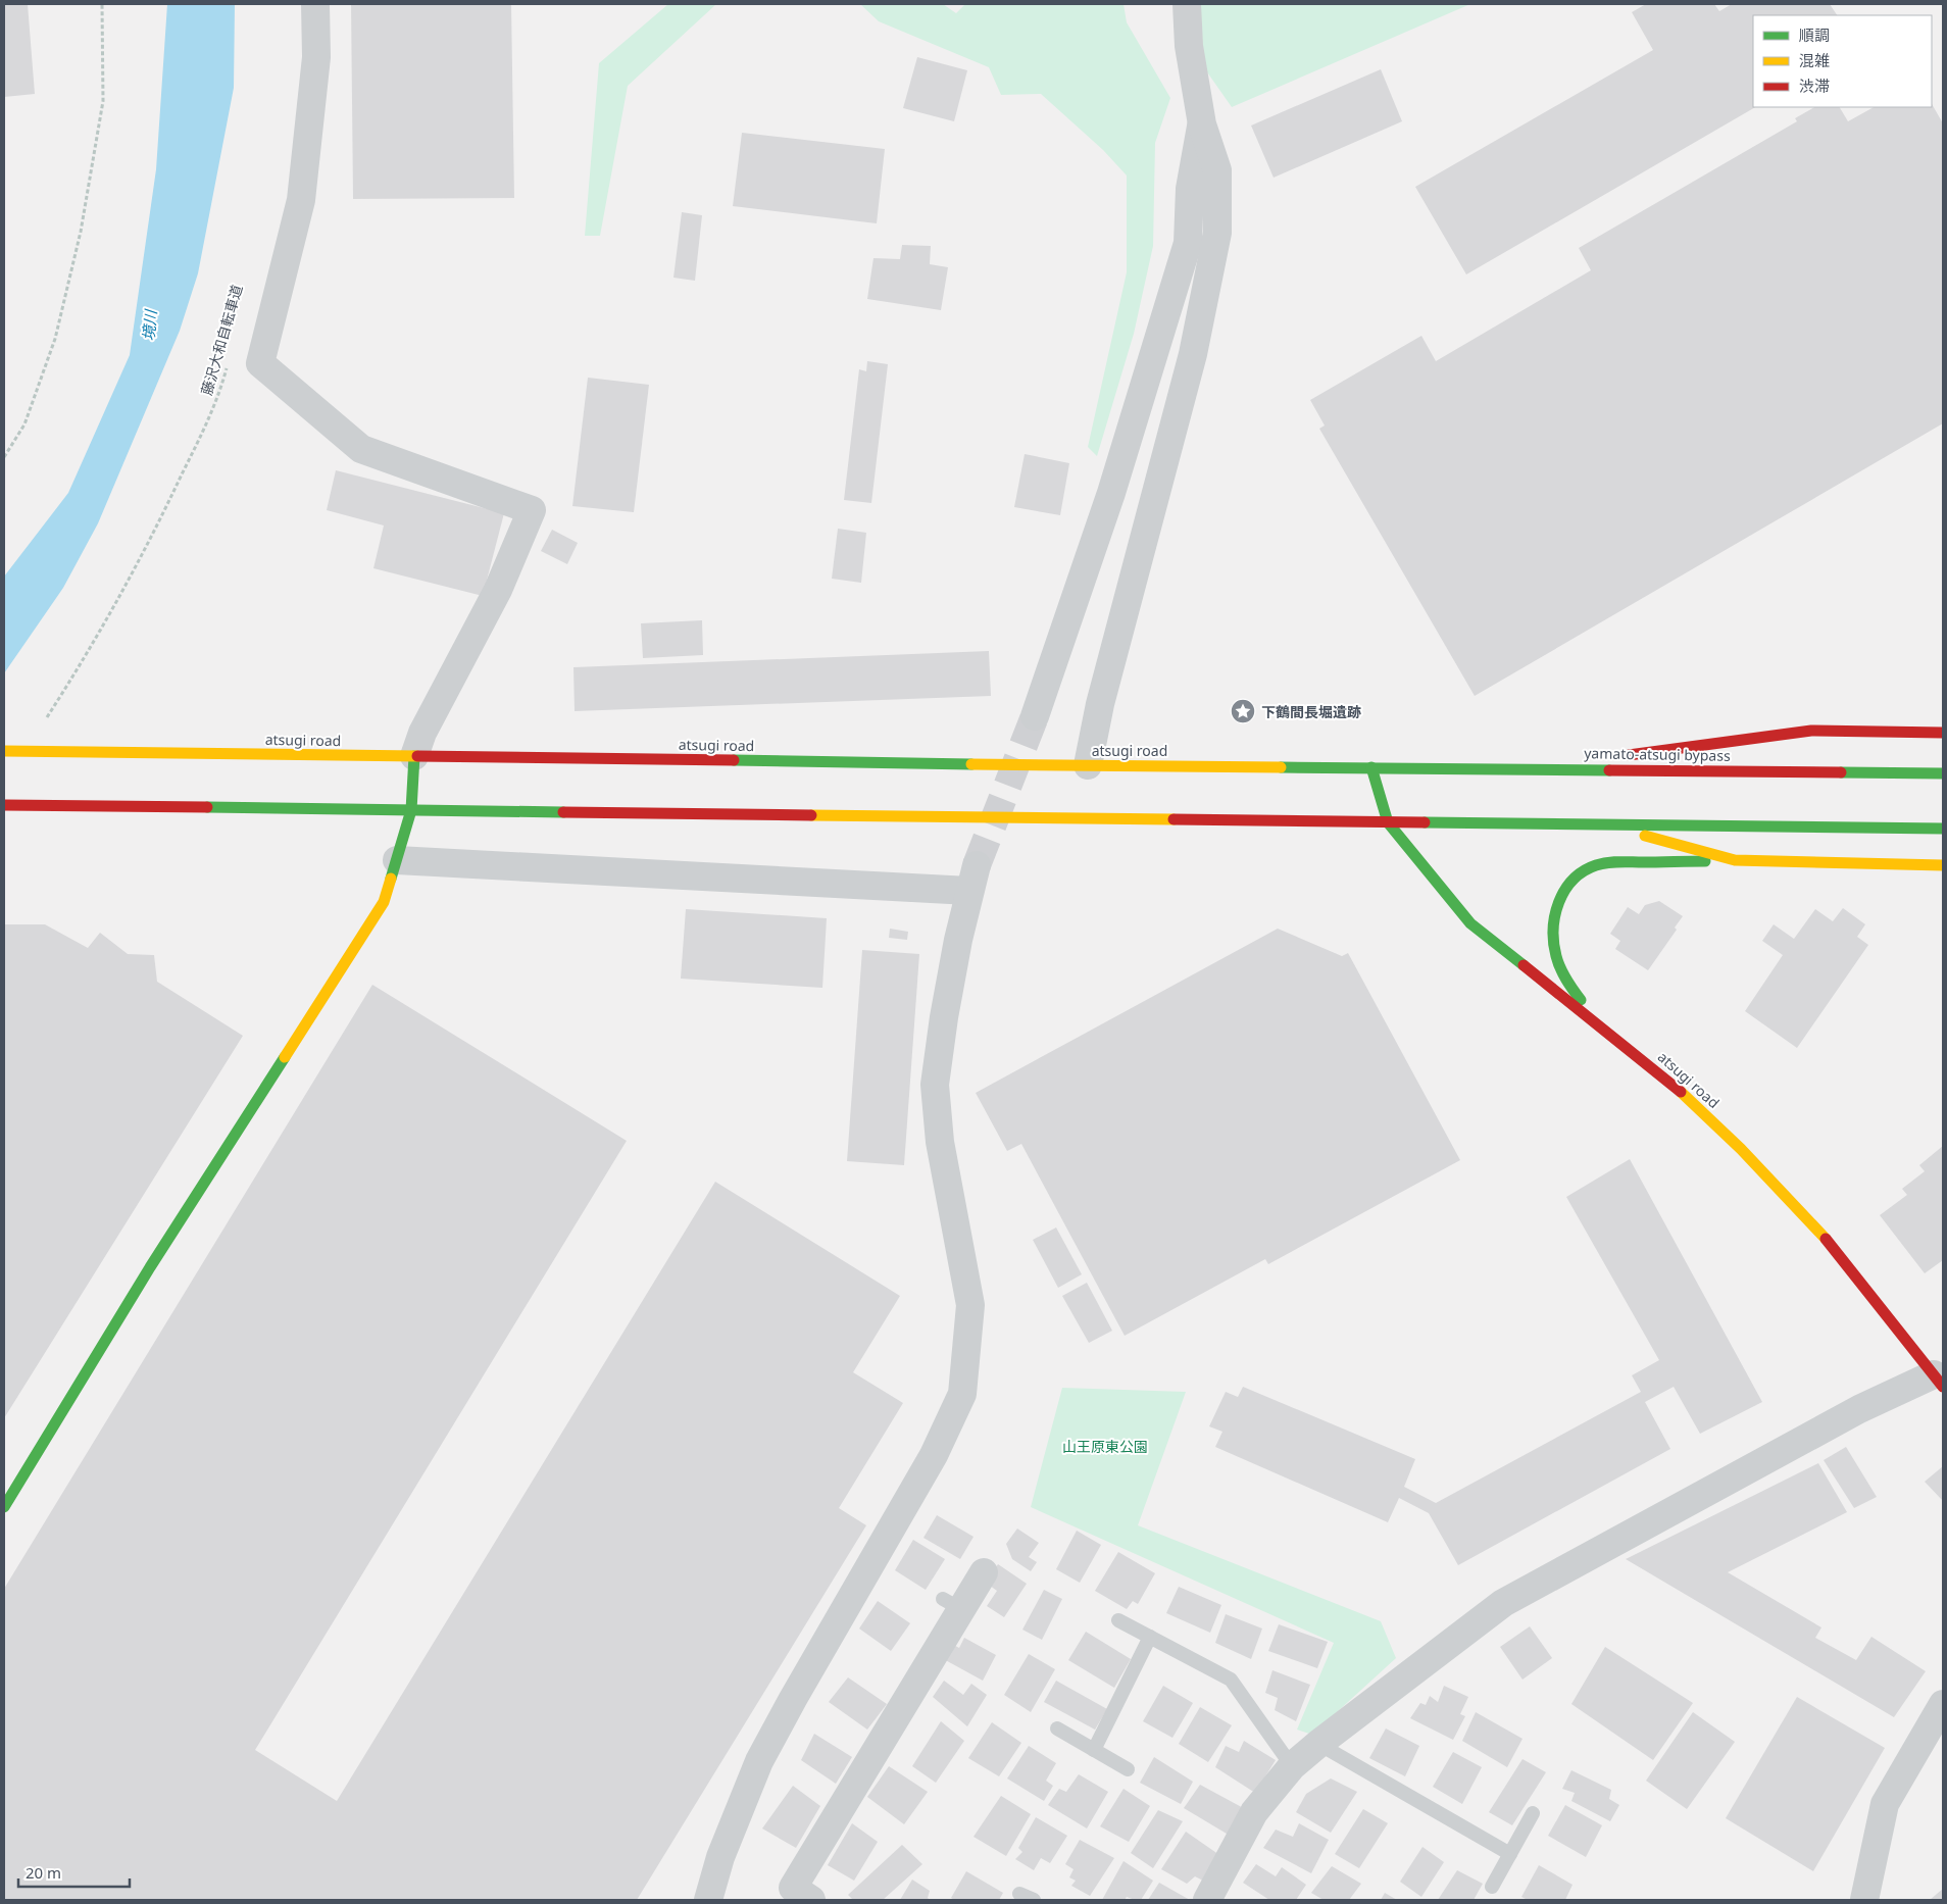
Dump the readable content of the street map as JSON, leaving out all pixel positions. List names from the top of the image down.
{
  "streets": {
    "main road": ["atsugi road", "yamato-atsugi bypass"],
    "path": ["藤沢大和自転車道"]
  },
  "crossings": [
    ["atsugi road", "yamato-atsugi bypass"]
  ],
  "water": ["境川"],
  "parks": ["山王原東公園"],
  "places": {
    "place": ["下鶴間長堀遺跡"]
  },
  "legend": ["順調", "混雑", "渋滞"],
  "scale_bar": "20 m"
}
